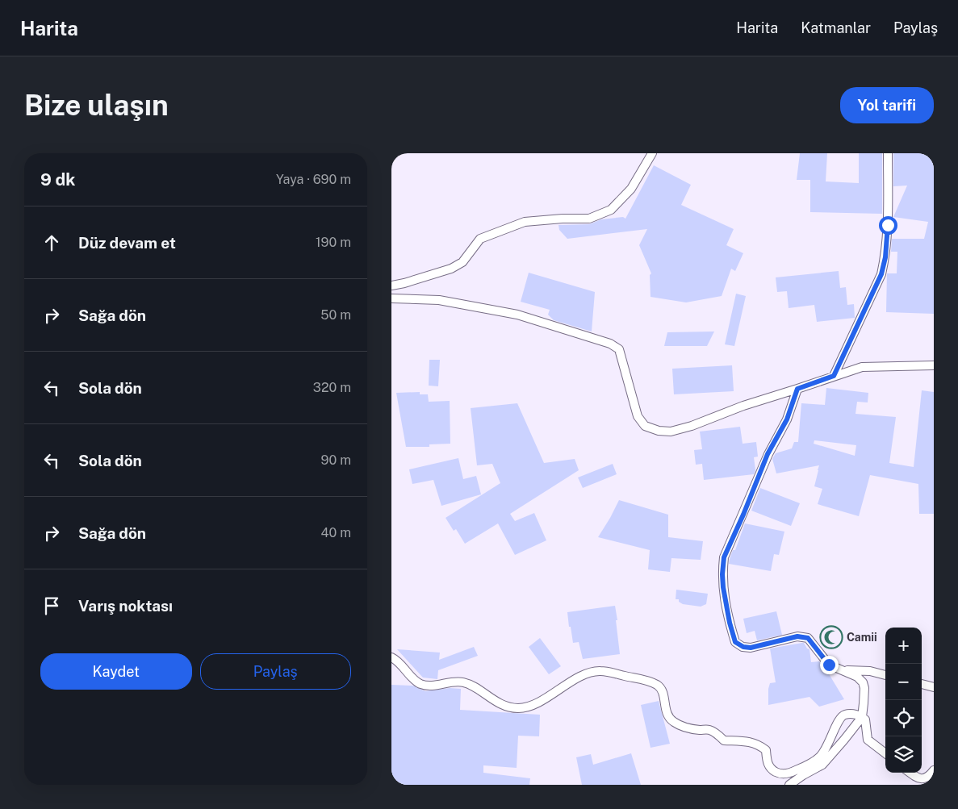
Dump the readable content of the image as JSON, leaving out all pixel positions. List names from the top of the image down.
{
  "places": {
    "mosque": ["Camii"]
  },
  "page": {
    "header": "Harita",
    "nav": ["Harita", "Katmanlar", "Paylaş"],
    "buttons": [
      "Yol tarifi",
      ["Kaydet", "Paylaş"]
    ],
    "title": "Bize ulaşın",
    "heading": ["9 dk", "Yaya · 690 m"],
    "list": [
      ["Düz devam et", "190 m"],
      ["Sağa dön", "50 m"],
      ["Sola dön", "320 m"],
      ["Sola dön", "90 m"],
      ["Sağa dön", "40 m"],
      "Varış noktası"
    ],
    "map_buttons": ["+", "−"]
  }
}
